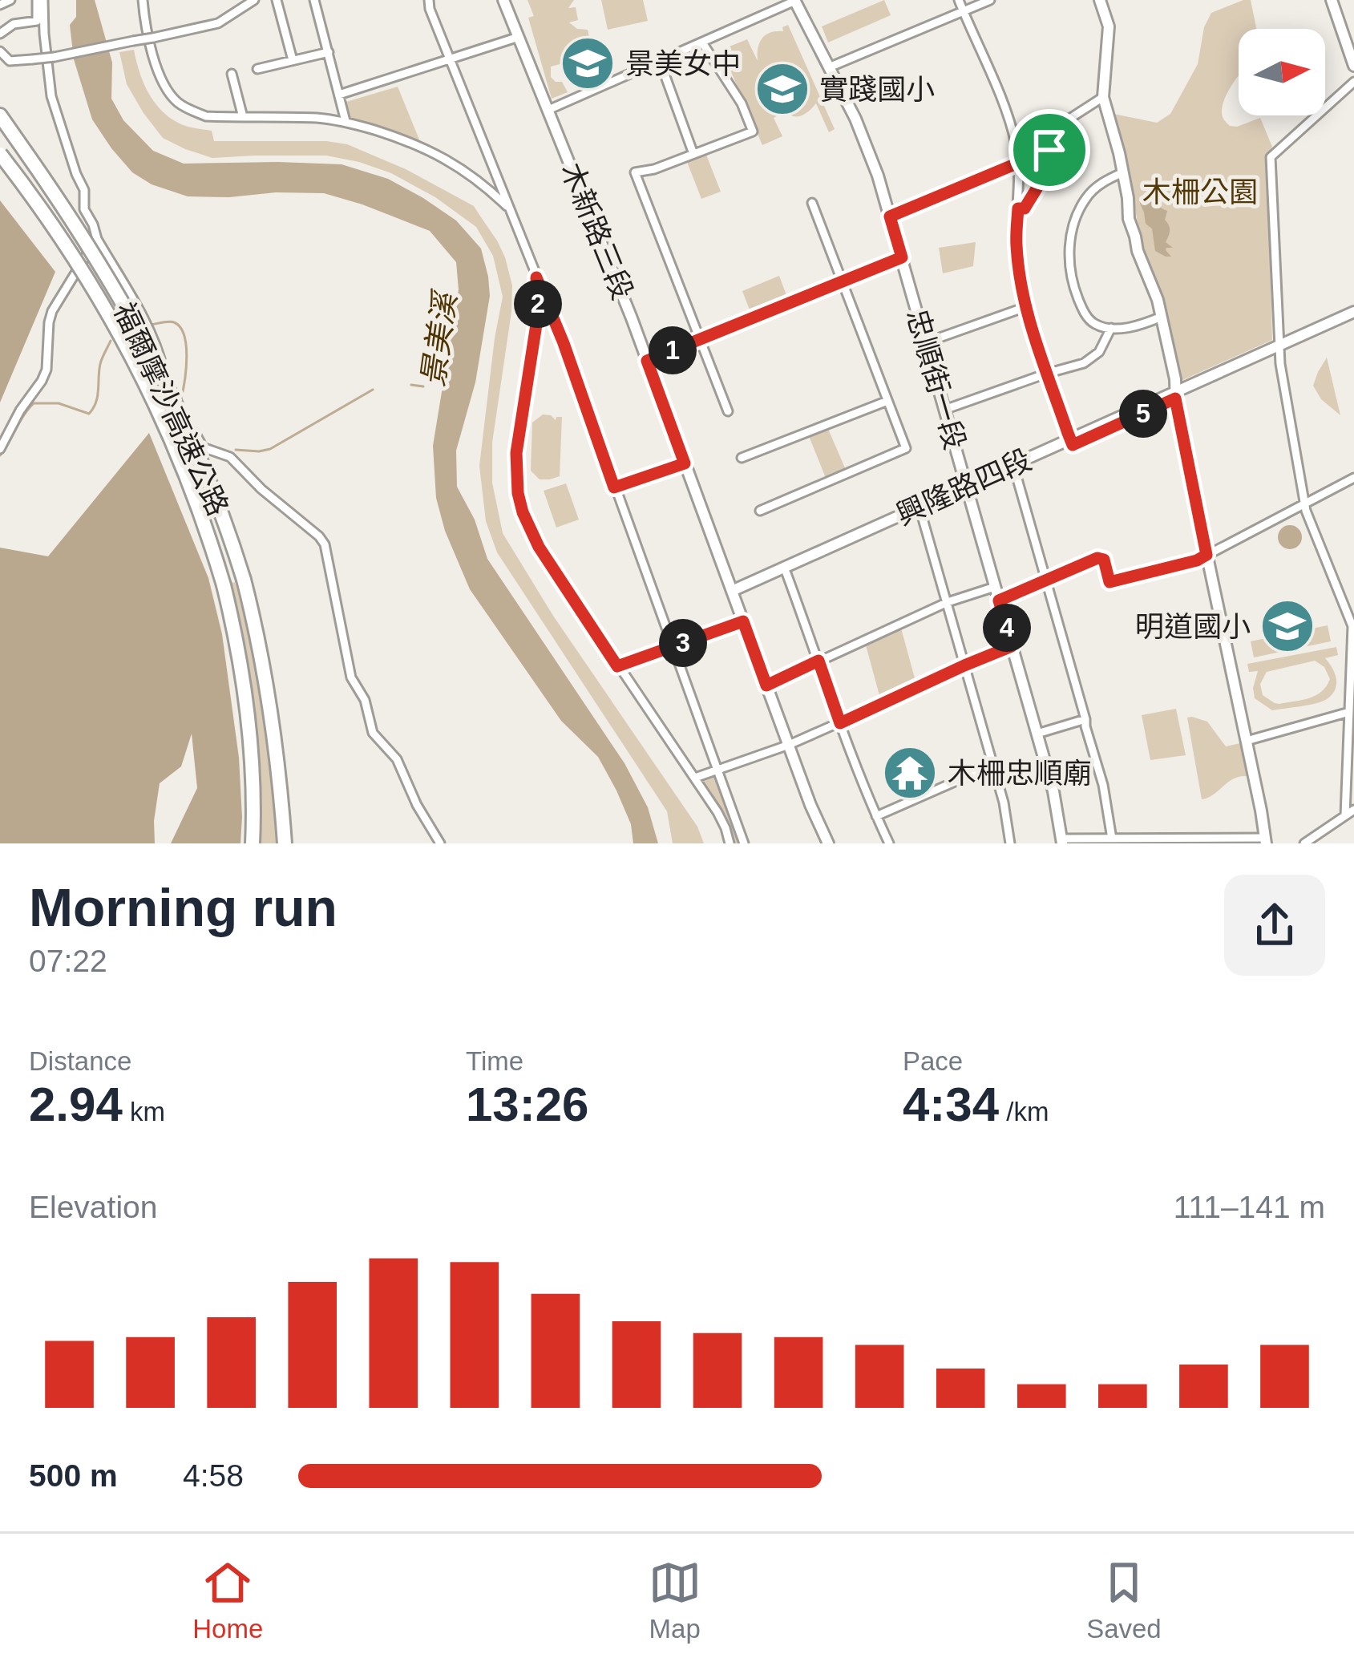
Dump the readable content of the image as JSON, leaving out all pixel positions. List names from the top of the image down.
{
  "streets": {
    "highway": ["福爾摩沙高速公路"],
    "main road": ["木新路三段", "忠順街一段", "興隆路四段"]
  },
  "crossings": [
    ["木新路三段", "興隆路四段"],
    ["忠順街一段", "興隆路四段"]
  ],
  "water": ["景美溪"],
  "parks": ["木柵公園"],
  "places": {
    "school or university": ["景美女中", "實踐國小", "明道國小"],
    "temple": ["木柵忠順廟"]
  },
  "north": "right",
  "page": {
    "pins": [
      "2",
      "1",
      "5",
      "4",
      "3"
    ],
    "heading": ["Morning run", "07:22"],
    "stats": [
      ["Distance", "2.94 km"],
      ["Time", "13:26"],
      ["Pace", "4:34 /km"]
    ],
    "chart": ["Elevation", "111–141 m"],
    "list": [
      {
        "name": "500 m",
        "note": "4:58"
      }
    ],
    "tabs": ["Home", "Map", "Saved"]
  }
}
